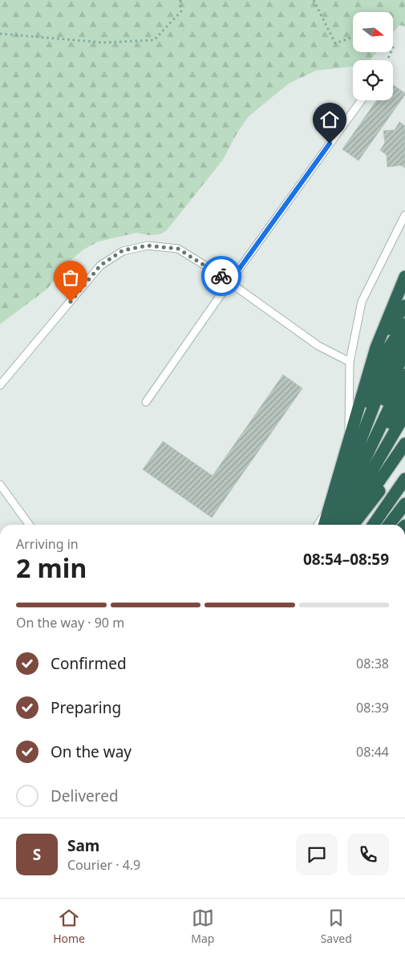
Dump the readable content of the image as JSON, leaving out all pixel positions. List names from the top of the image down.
{
  "north": "right",
  "page": {
    "heading": ["2 min", "Arriving in", "08:54–08:59"],
    "panel": ["Sam", "Courier · 4.9"],
    "bar": "On the way · 90 m",
    "list": [
      ["Confirmed", "08:38"],
      ["Preparing", "08:39"],
      ["On the way", "08:44"],
      "Delivered"
    ],
    "round": "S",
    "tabs": ["Home", "Map", "Saved"]
  }
}
